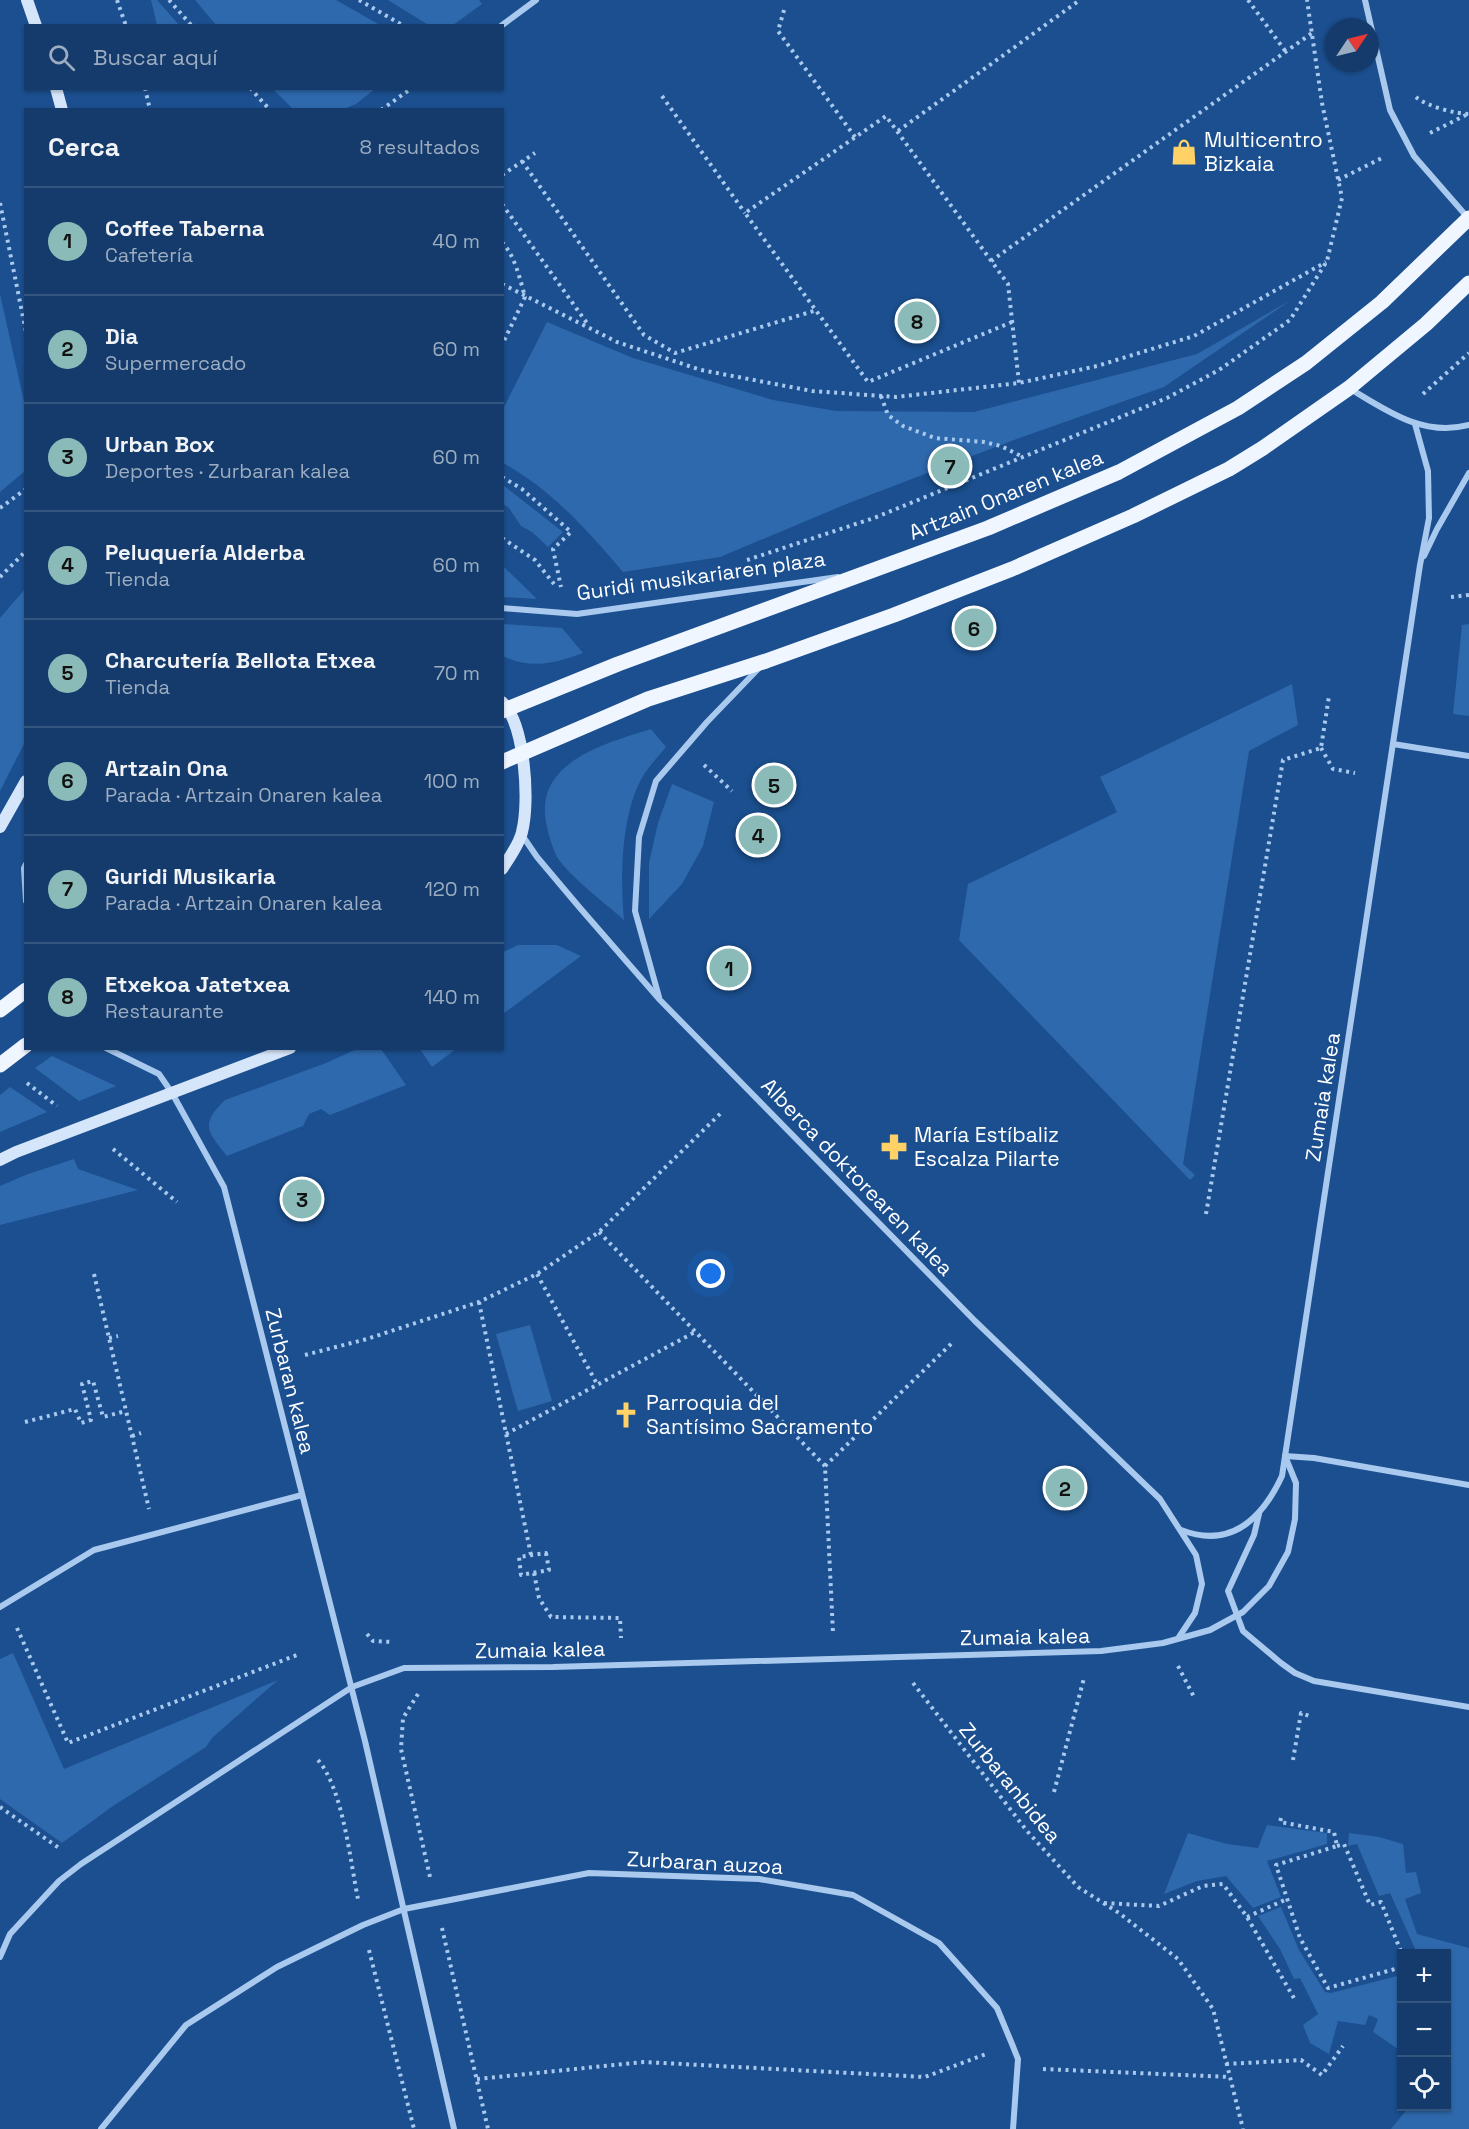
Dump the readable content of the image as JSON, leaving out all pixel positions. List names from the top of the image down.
{
  "streets": {
    "main road": ["Artzain Onaren kalea"],
    "street": [
      "Guridi musikariaren plaza",
      "Zumaia kalea",
      "Alberca doktorearen kalea",
      "Zurbaran kalea",
      "Zurbaran auzoa"
    ],
    "path": ["Zurbaranbidea"]
  },
  "crossings": [
    ["Artzain Onaren kalea", "Guridi musikariaren plaza"],
    ["Zumaia kalea", "Alberca doktorearen kalea"],
    ["Zumaia kalea", "Zurbaran kalea"]
  ],
  "places": {
    "shop": ["Multicentro Bizkaia"],
    "pharmacy": ["María Estíbaliz Escalza Pilarte"],
    "church": ["Parroquia del Santísimo Sacramento"]
  },
  "north": "top right",
  "page": {
    "search": "Buscar aquí",
    "heading": ["Cerca", "8 resultados"],
    "list": [
      {
        "mark": "1",
        "name": "Coffee Taberna",
        "note": "Cafetería",
        "value": "40 m"
      },
      {
        "mark": "2",
        "name": "Dia",
        "note": "Supermercado",
        "value": "60 m"
      },
      {
        "mark": "3",
        "name": "Urban Box",
        "note": "Deportes · Zurbaran kalea",
        "value": "60 m"
      },
      {
        "mark": "4",
        "name": "Peluquería Alderba",
        "note": "Tienda",
        "value": "60 m"
      },
      {
        "mark": "5",
        "name": "Charcutería Bellota Etxea",
        "note": "Tienda",
        "value": "70 m"
      },
      {
        "mark": "6",
        "name": "Artzain Ona",
        "note": "Parada · Artzain Onaren kalea",
        "value": "100 m"
      },
      {
        "mark": "7",
        "name": "Guridi Musikaria",
        "note": "Parada · Artzain Onaren kalea",
        "value": "120 m"
      },
      {
        "mark": "8",
        "name": "Etxekoa Jatetxea",
        "note": "Restaurante",
        "value": "140 m"
      }
    ],
    "pins": [
      "8",
      "7",
      "6",
      "5",
      "4",
      "1",
      "3",
      "2"
    ],
    "map_buttons": ["+", "−"]
  }
}
